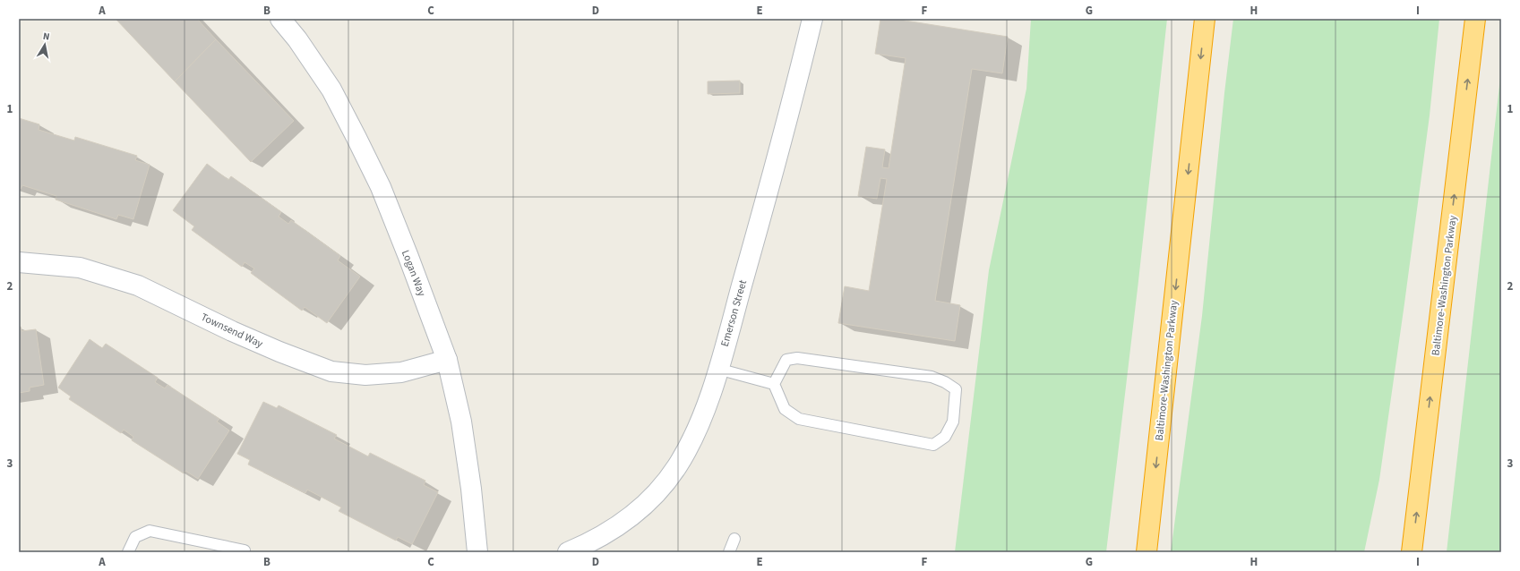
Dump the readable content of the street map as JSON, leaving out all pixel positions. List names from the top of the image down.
{
  "streets": {
    "highway": ["Baltimore-Washington Parkway"],
    "street": ["Logan Way", "Emerson Street", "Townsend Way"]
  },
  "crossings": [
    ["Logan Way", "Townsend Way"]
  ],
  "north": "top",
  "grid": {
    "columns": [
      "A",
      "B",
      "C",
      "D",
      "E",
      "F",
      "G",
      "H",
      "I"
    ],
    "rows": ["1", "2", "3"]
  }
}
